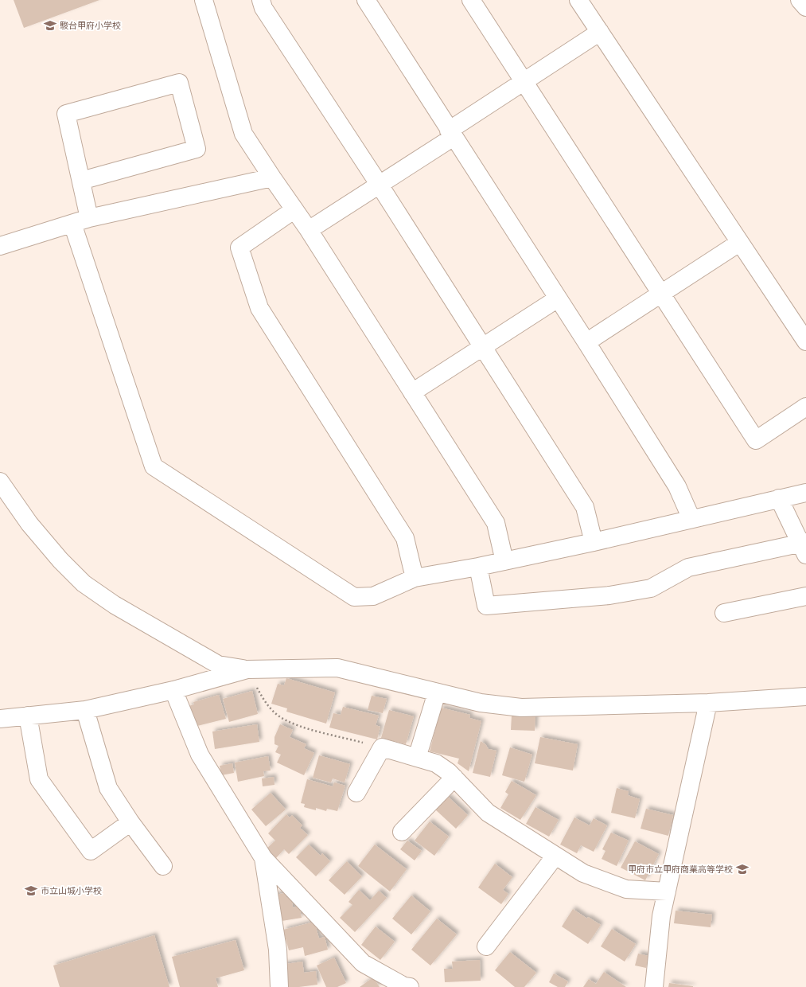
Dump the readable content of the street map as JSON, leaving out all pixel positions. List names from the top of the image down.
{
  "places": {
    "school or university": ["駿台甲府小学校", "甲府市立甲府商業高等学校", "市立山城小学校"]
  }
}
